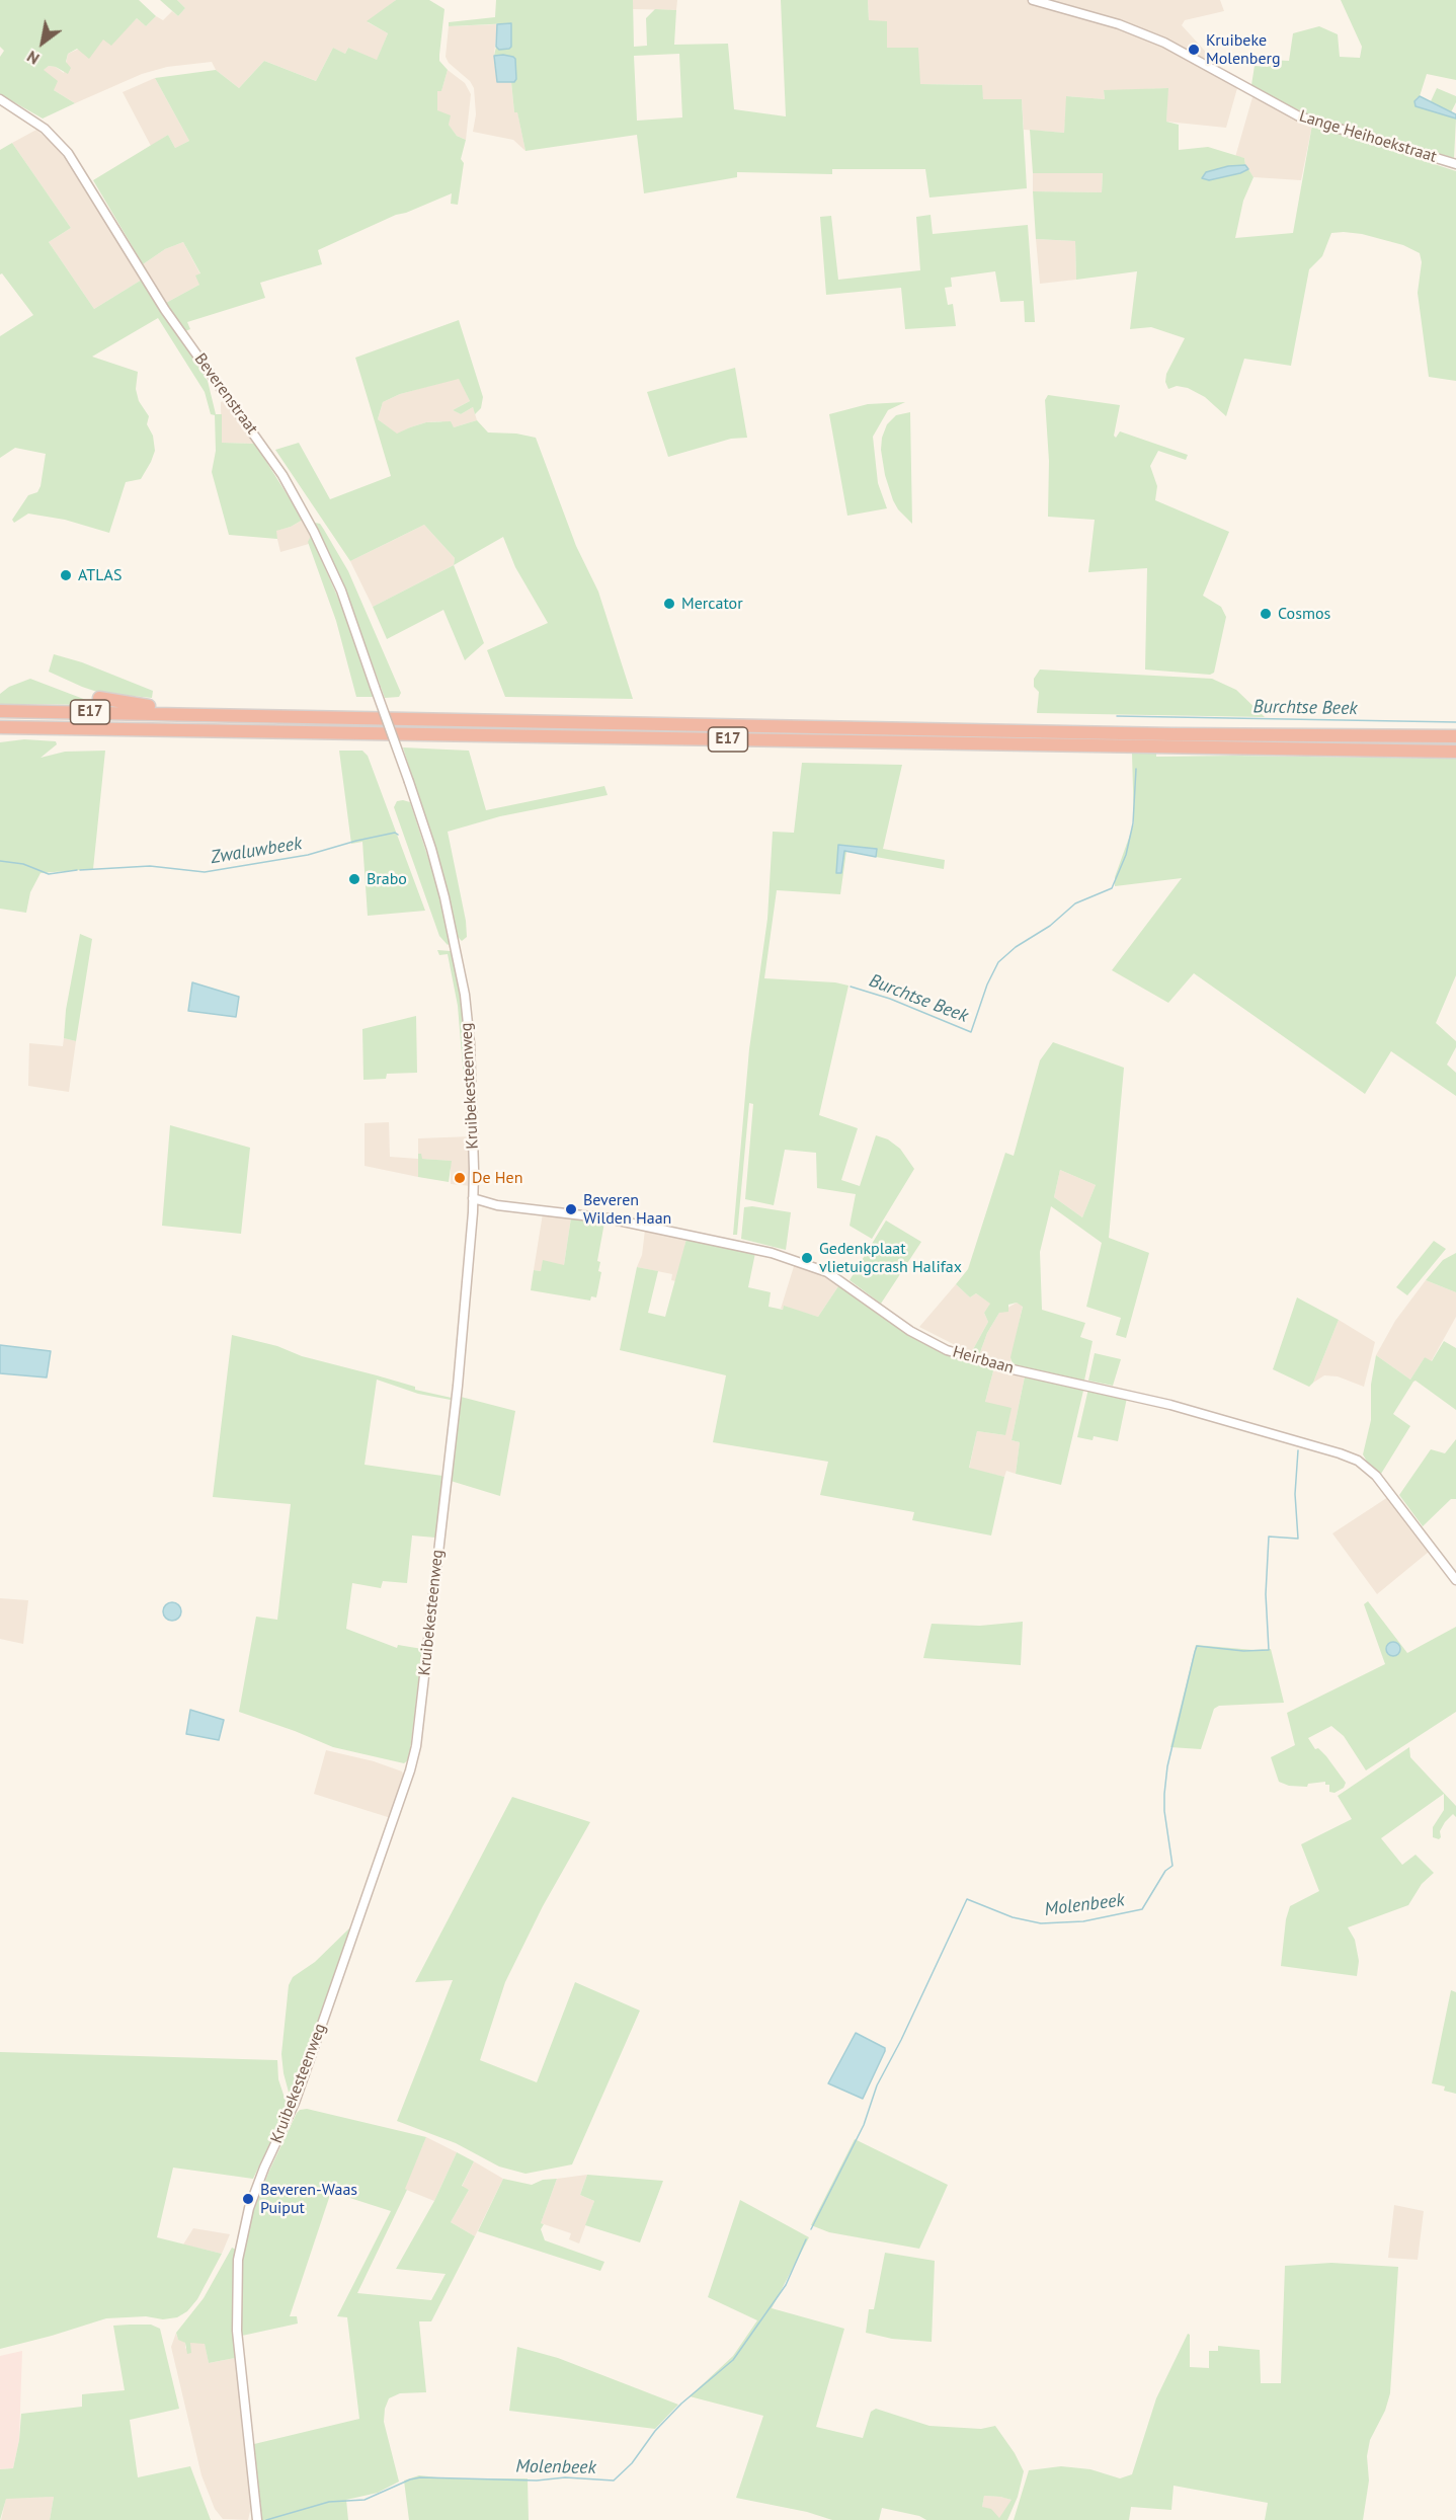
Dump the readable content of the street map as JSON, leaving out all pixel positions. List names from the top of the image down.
{
  "streets": {
    "highway": ["E17"],
    "street": [
      "Lange Heihoekstraat",
      "Beverenstraat",
      "Kruibekesteenweg",
      "Heirbaan"
    ]
  },
  "crossings": [
    ["Beverenstraat", "Kruibekesteenweg"],
    ["Kruibekesteenweg", "Heirbaan"]
  ],
  "water": ["Burchtse Beek", "Zwaluwbeek", "Molenbeek"],
  "places": [
    "Kruibeke Molenberg",
    "ATLAS",
    "Mercator",
    "Cosmos",
    "Brabo",
    "De Hen",
    "Beveren Wilden Haan",
    "Gedenkplaat vlietuigcrash Halifax",
    "Beveren-Waas Puiput"
  ],
  "north": "bottom left"
}
